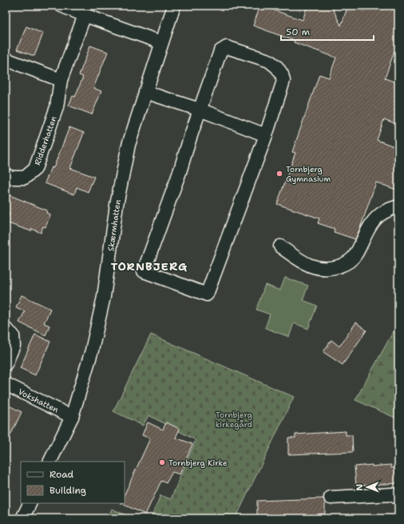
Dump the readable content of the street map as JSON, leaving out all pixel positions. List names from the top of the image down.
{
  "streets": {
    "street": ["Ridderhatten", "Skærmhatten", "Vokshatten"]
  },
  "crossings": [
    ["Skærmhatten", "Vokshatten"]
  ],
  "districts": ["TORNBJERG"],
  "parks": ["Tornbjerg kirkegård"],
  "places": ["Tornbjerg Gymnasium", "Tornbjerg Kirke"],
  "legend": ["Road", "Building"],
  "scale_bar": "50 m",
  "north": "left"
}
